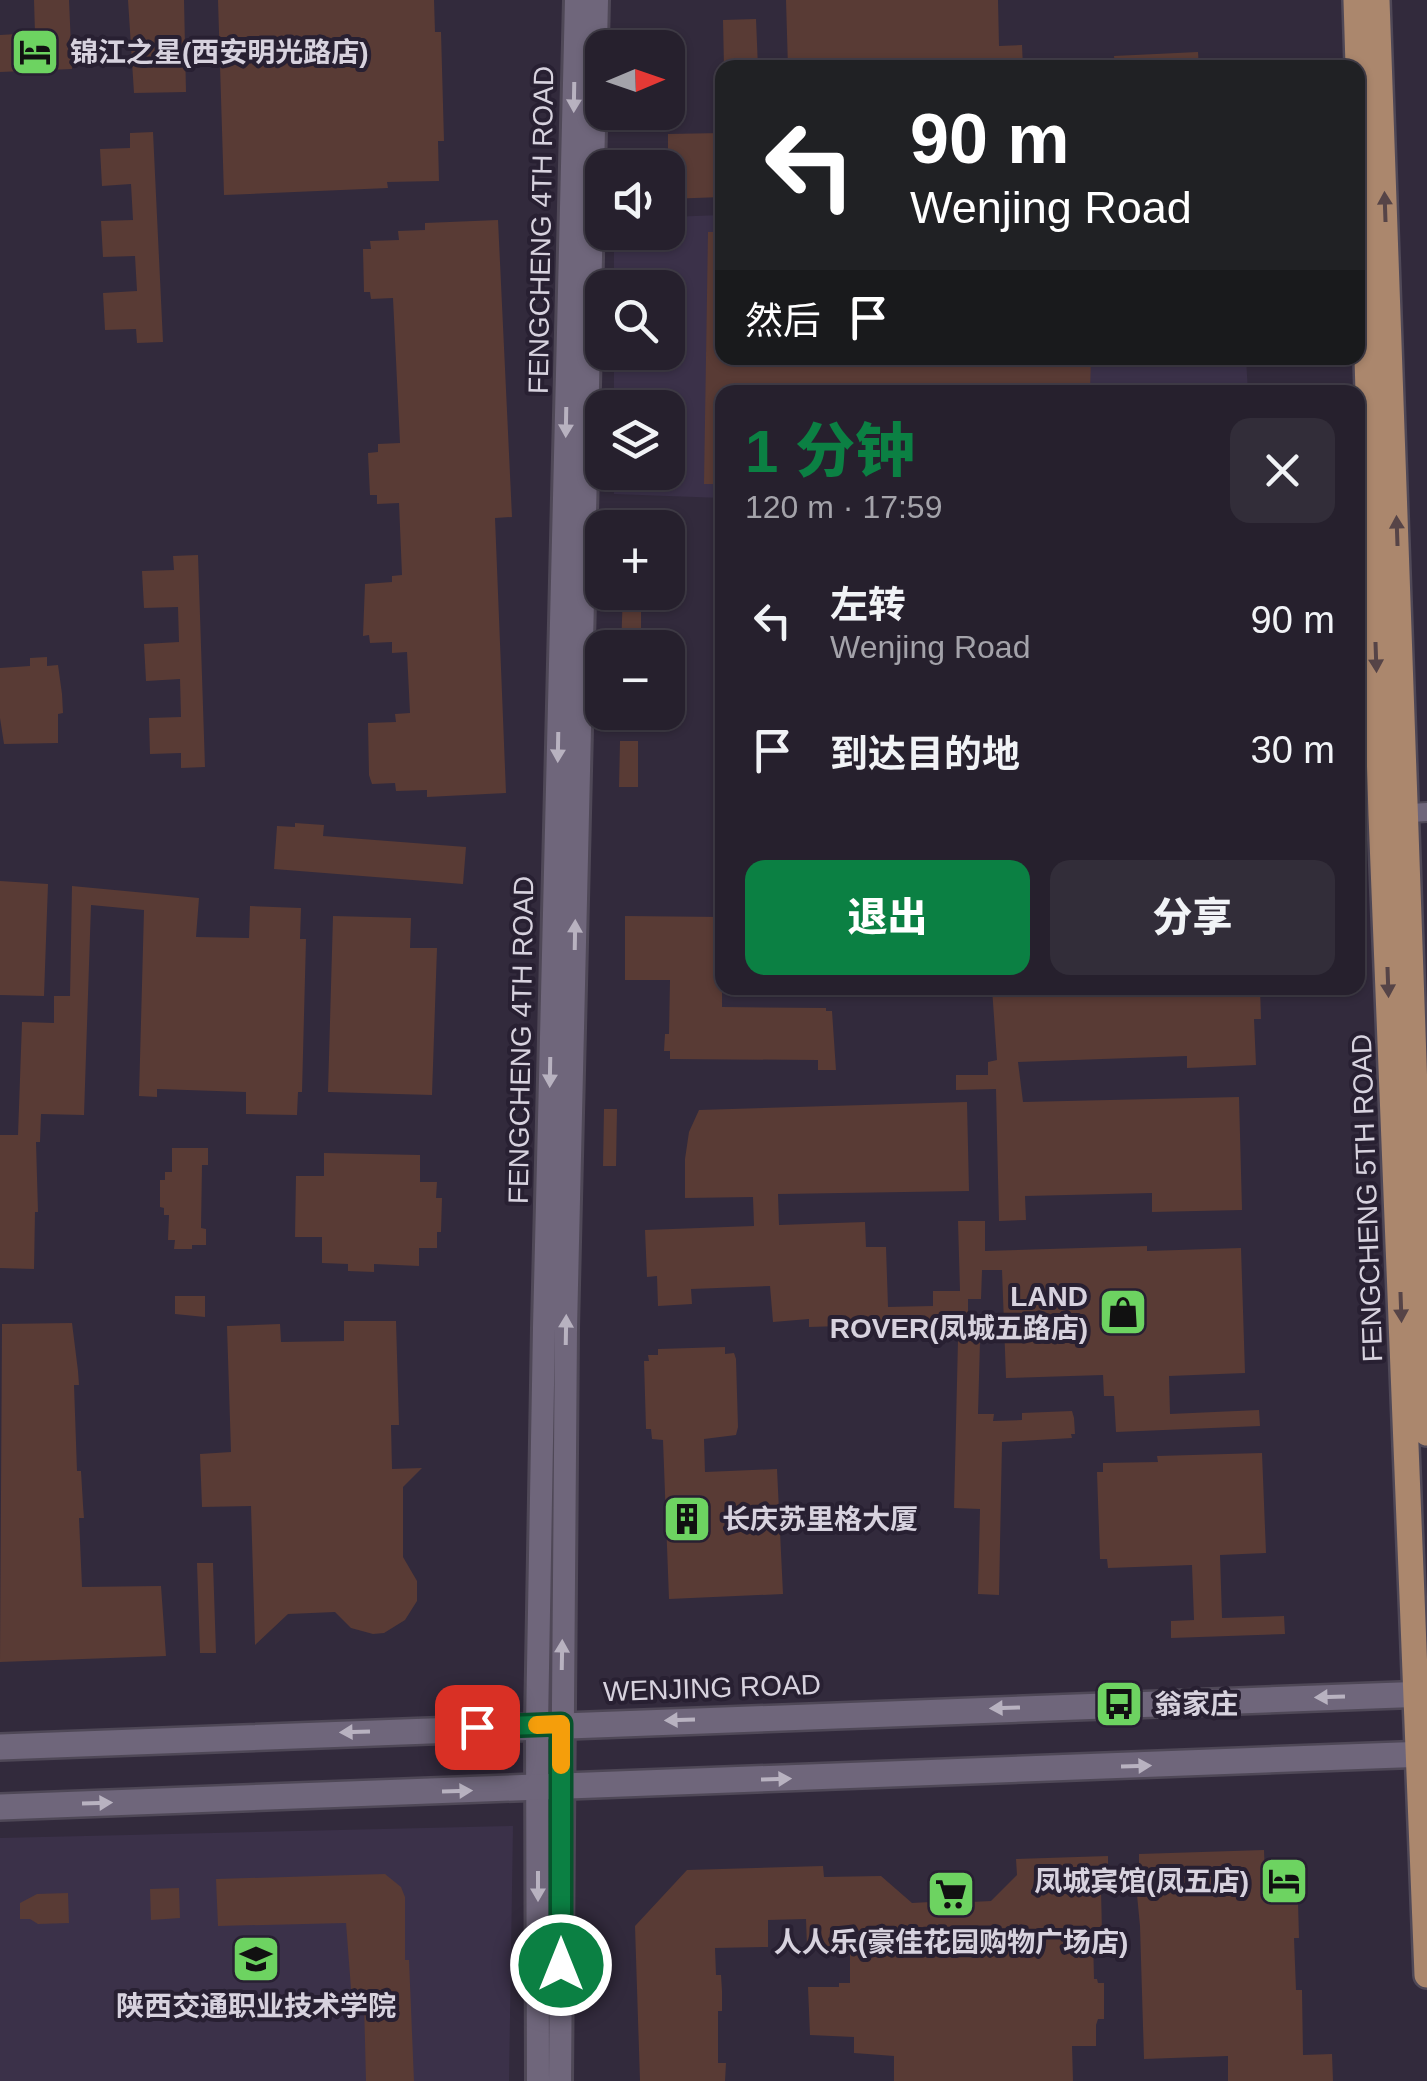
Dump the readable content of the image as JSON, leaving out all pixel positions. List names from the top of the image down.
{
  "streets": {
    "main road": ["FENGCHENG 5TH ROAD", "WENJING ROAD"],
    "street": ["FENGCHENG 4TH ROAD"]
  },
  "crossings": [
    ["FENGCHENG 4TH ROAD", "WENJING ROAD"],
    ["FENGCHENG 5TH ROAD", "WENJING ROAD"]
  ],
  "places": {
    "hotel": ["锦江之星(西安明光路店)", "凤城宾馆(凤五店)"],
    "shop": ["LAND ROVER(凤城五路店)"],
    "building": ["长庆苏里格大厦"],
    "bus stop": ["翁家庄"],
    "supermarket": ["人人乐(豪佳花园购物广场店)"],
    "school or university": ["陕西交通职业技术学院"]
  },
  "north": "right",
  "page": {
    "map_buttons": ["+", "−"],
    "turn": ["90 m", "Wenjing Road"],
    "then": "然后",
    "heading": ["1 分钟", "120 m · 17:59"],
    "list": [
      {
        "name": "左转",
        "note": "Wenjing Road",
        "value": "90 m"
      },
      {
        "name": "到达目的地",
        "value": "30 m"
      }
    ],
    "buttons": ["退出", "分享"]
  }
}
